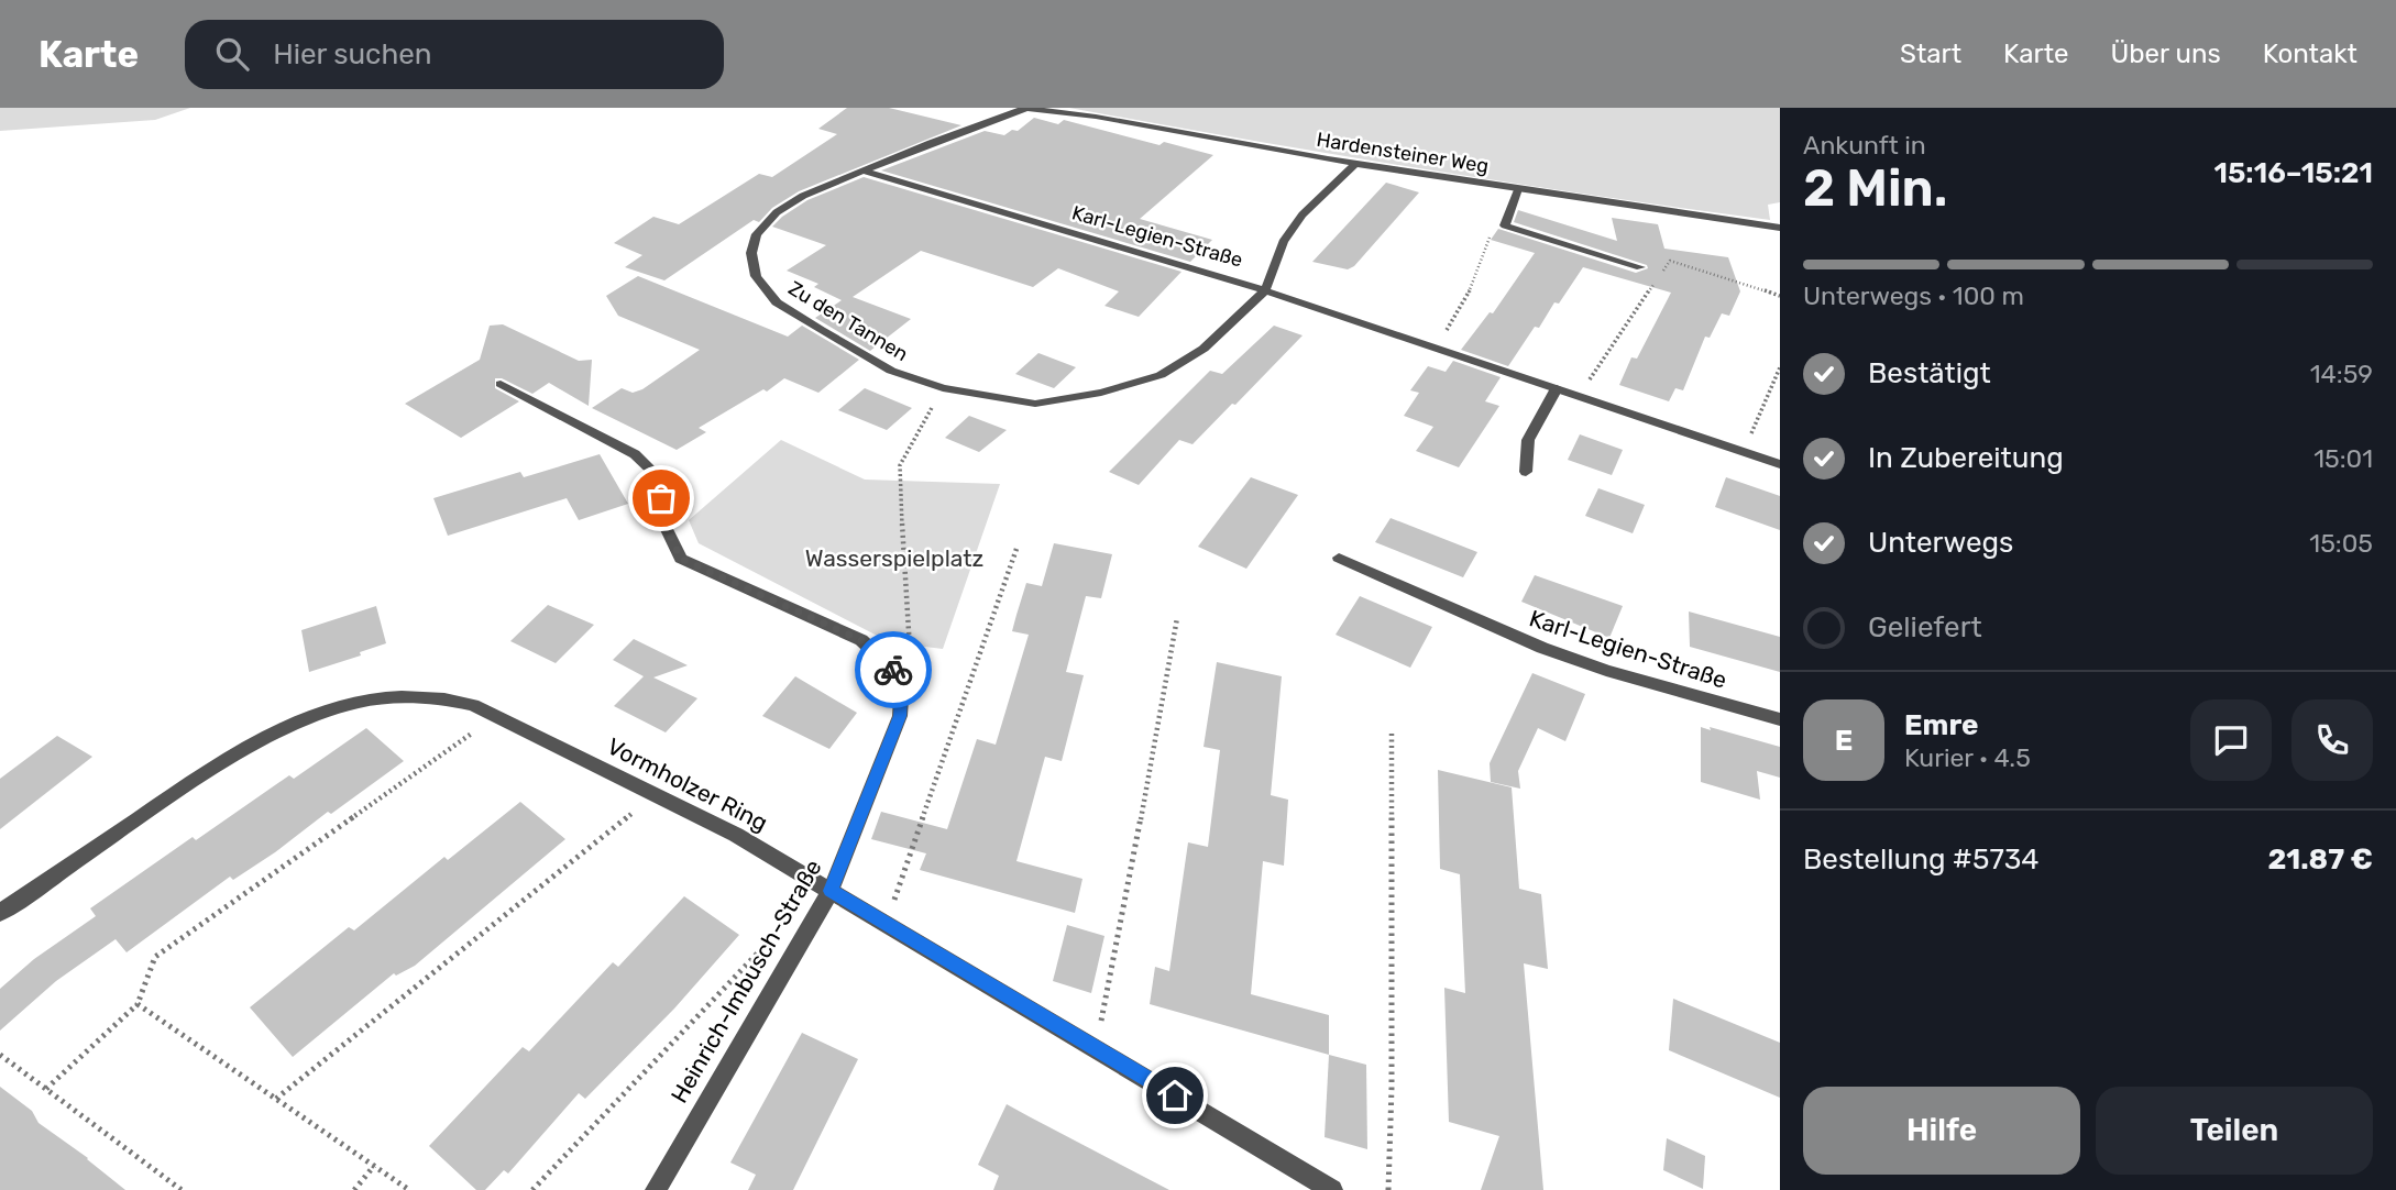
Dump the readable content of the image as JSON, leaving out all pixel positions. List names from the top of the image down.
{
  "streets": {
    "street": [
      "Hardensteiner Weg",
      "Karl-Legien-Straße",
      "Zu den Tannen",
      "Vormholzer Ring",
      "Heinrich-Imbusch-Straße"
    ]
  },
  "crossings": [
    ["Hardensteiner Weg", "Zu den Tannen"],
    ["Karl-Legien-Straße", "Zu den Tannen"],
    ["Vormholzer Ring", "Heinrich-Imbusch-Straße"]
  ],
  "parks": ["Wasserspielplatz"],
  "page": {
    "header": "Karte",
    "search": "Hier suchen",
    "nav": [
      "Start",
      "Karte",
      "Über uns",
      "Kontakt"
    ],
    "heading": ["2 Min.", "Ankunft in", "15:16–15:21"],
    "panel": [
      "Emre",
      "Kurier · 4.5",
      "Bestellung #5734",
      "21.87 €"
    ],
    "bar": "Unterwegs · 100 m",
    "list": [
      ["Bestätigt", "14:59"],
      ["In Zubereitung", "15:01"],
      ["Unterwegs", "15:05"],
      "Geliefert"
    ],
    "round": "E",
    "buttons": ["Hilfe", "Teilen"]
  }
}
